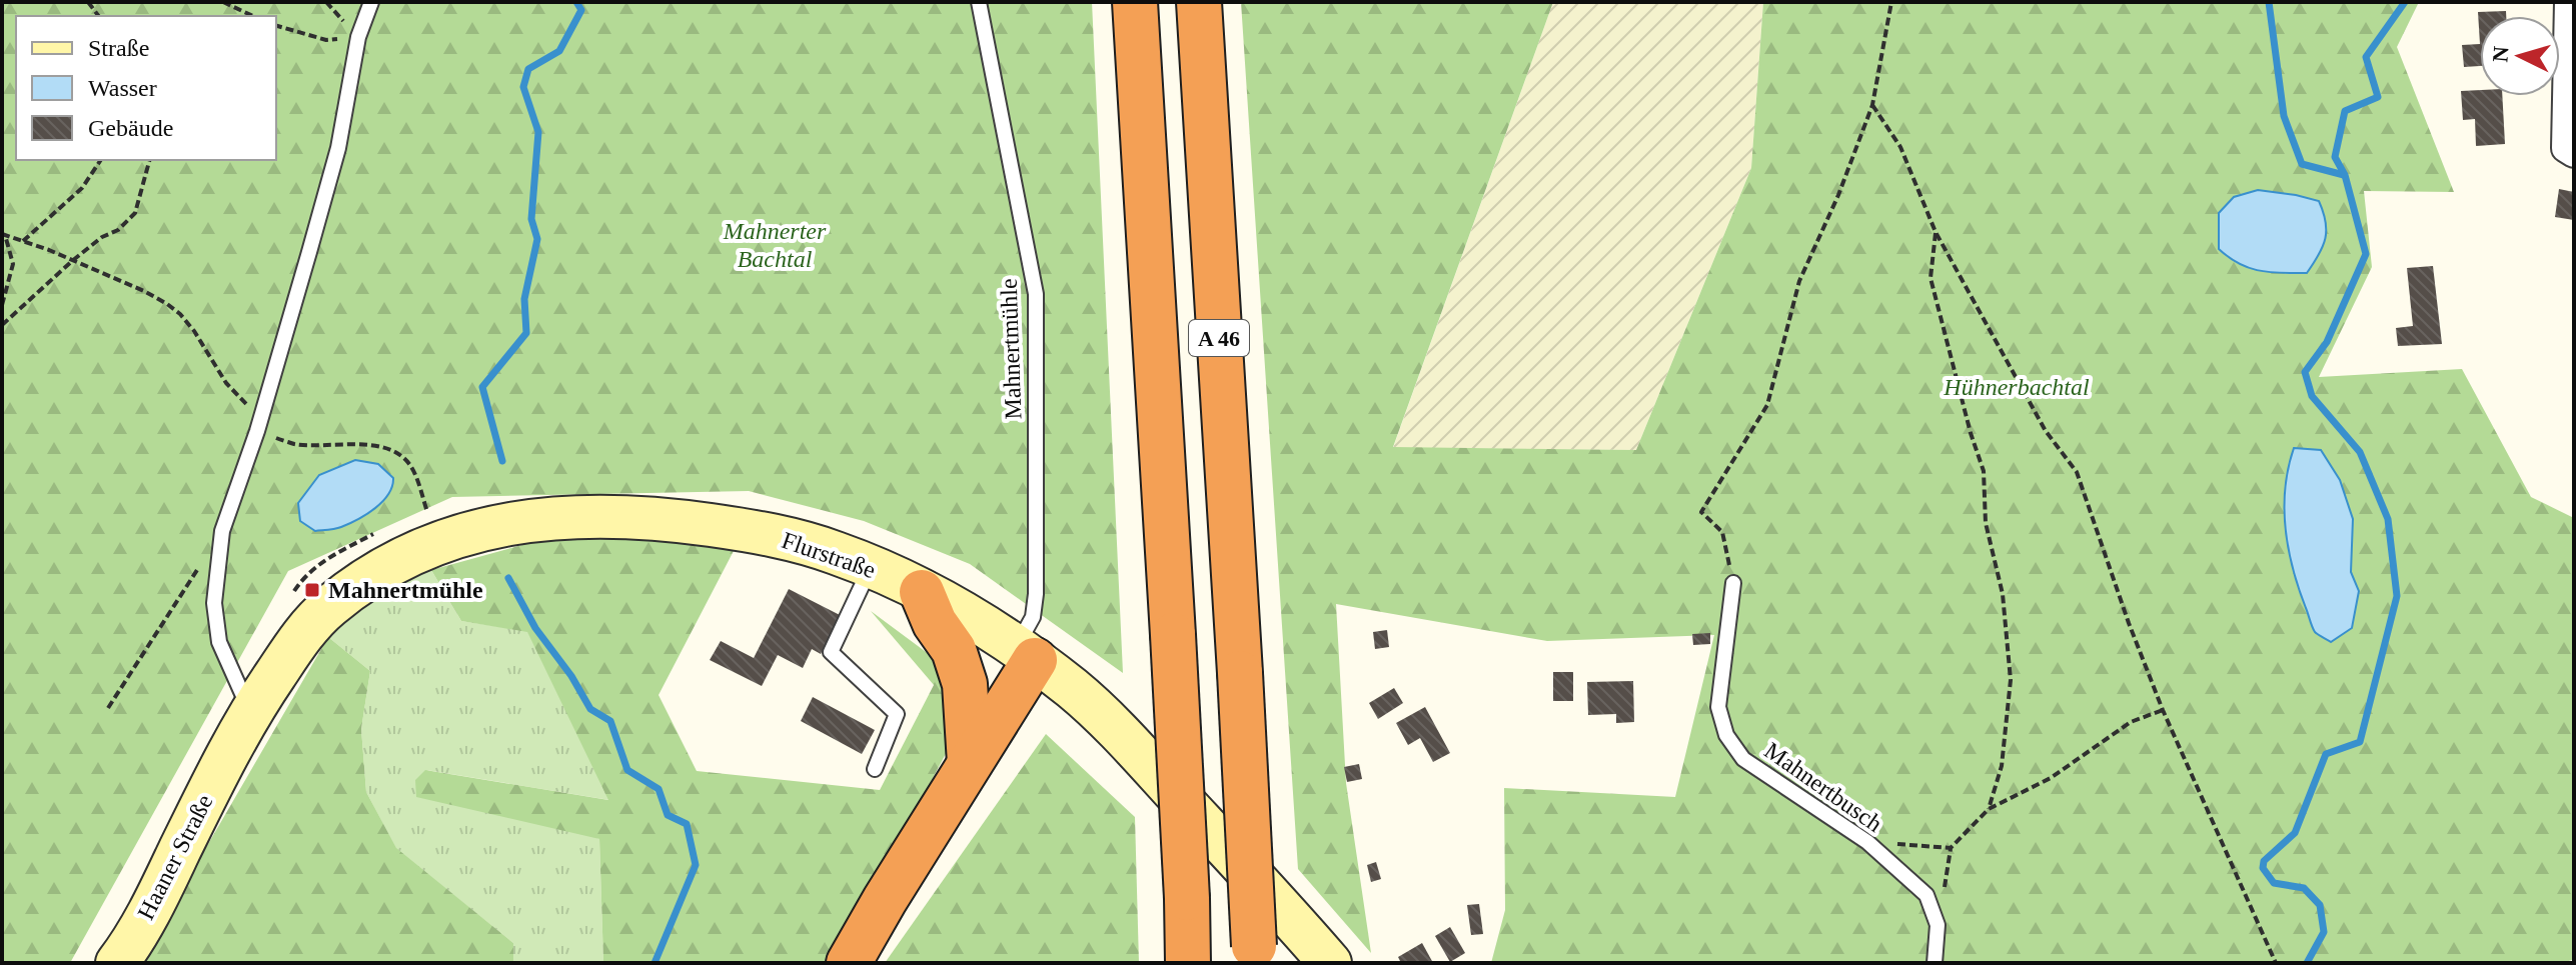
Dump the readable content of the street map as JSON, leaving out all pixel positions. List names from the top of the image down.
{
  "streets": {
    "highway": ["A 46"],
    "main road": ["Flurstraße", "Haaner Straße"],
    "lane": ["Mahnertmühle", "Mahnertbusch"]
  },
  "crossings": [
    ["Mahnertmühle", "Flurstraße"],
    ["Flurstraße", "Haaner Straße"]
  ],
  "parks": ["Mahnerter Bachtal", "Hühnerbachtal"],
  "places": {
    "transit": ["Mahnertmühle"]
  },
  "legend": ["Straße", "Wasser", "Gebäude"],
  "north": "left"
}
